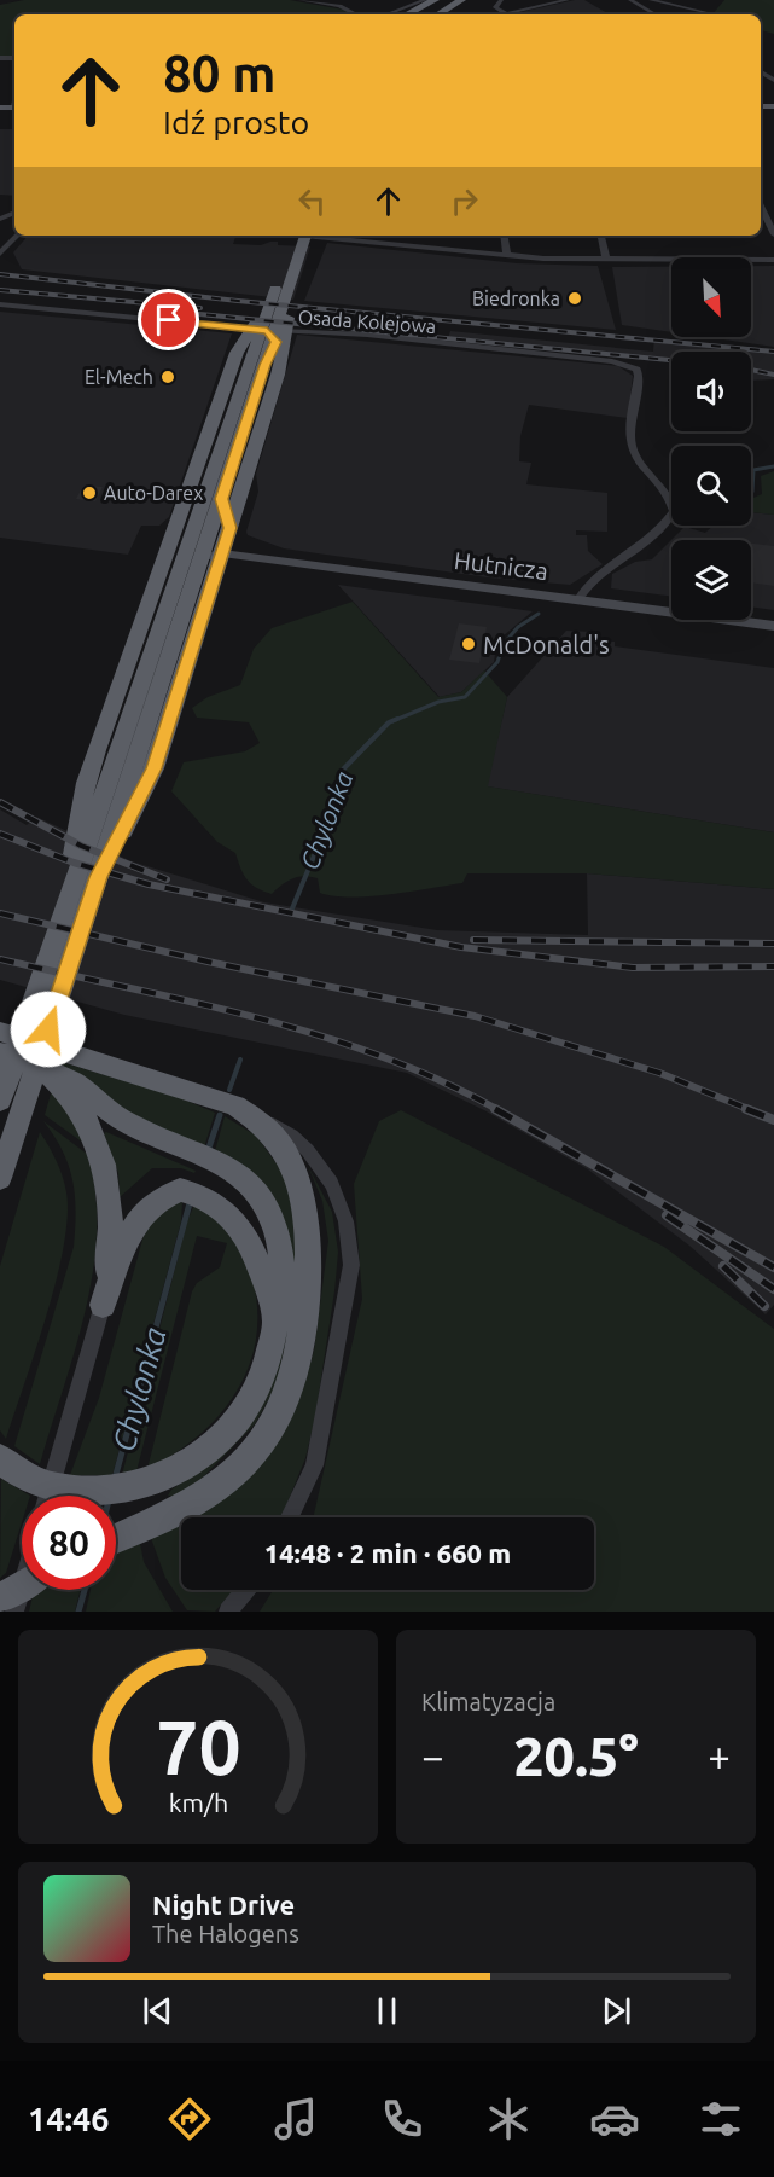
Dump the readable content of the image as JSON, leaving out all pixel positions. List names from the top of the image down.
{
  "streets": {
    "main road": ["Hutnicza"],
    "street": ["Osada Kolejowa"]
  },
  "crossings": [
    ["Osada Kolejowa", "Hutnicza"]
  ],
  "water": ["Chylonka"],
  "places": [
    "Biedronka",
    "El-Mech",
    "Auto-Darex",
    "McDonald's"
  ],
  "north": "bottom right",
  "page": {
    "turn": ["80 m", "Idź prosto"],
    "limit": "80",
    "trip": "14:48 · 2 min · 660 m",
    "tile": "Klimatyzacja",
    "heat": ["−", "20.5°", "+"],
    "song": ["Night Drive", "The Halogens"],
    "tabs": "14:46",
    "gauge": ["70", "km/h"]
  }
}
